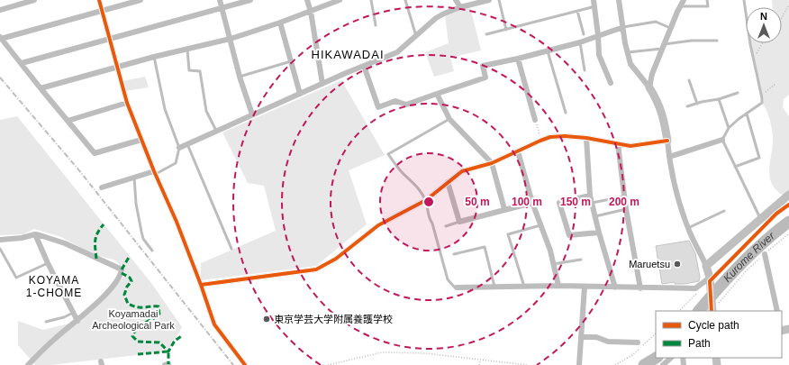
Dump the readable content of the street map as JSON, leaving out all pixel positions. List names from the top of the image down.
{
  "districts": ["HIKAWADAI", "KOYAMA 1-CHOME"],
  "water": ["Kurome River"],
  "parks": ["Koyamadai Archeological Park"],
  "places": ["Maruetsu", "東京学芸大学附属養護学校"],
  "legend": ["Cycle path", "Path"],
  "north": "top",
  "rings": [
    "50 m",
    "100 m",
    "150 m",
    "200 m"
  ]
}
